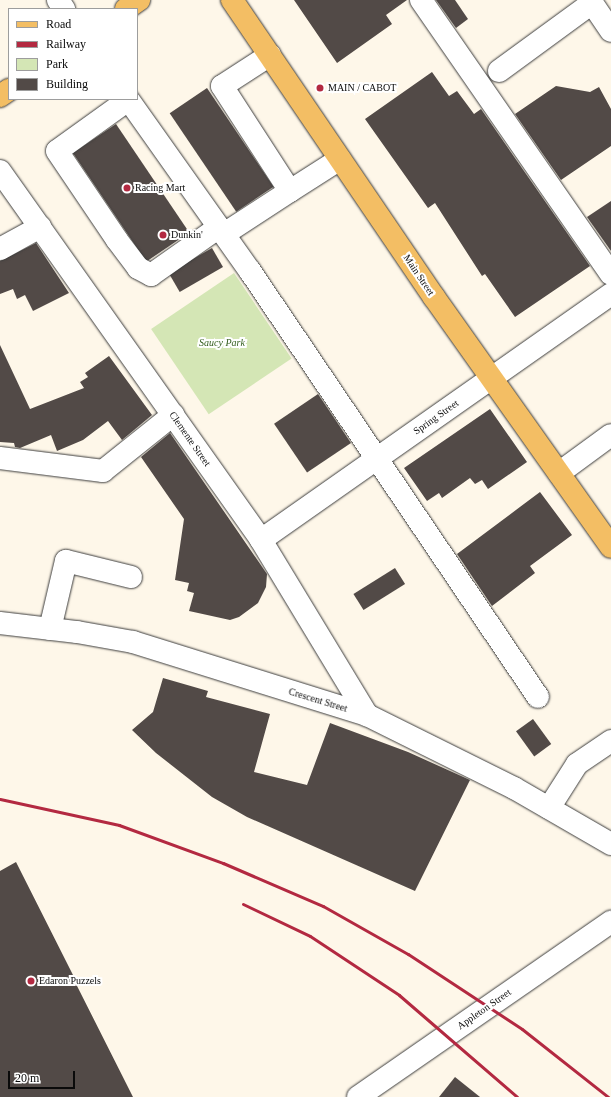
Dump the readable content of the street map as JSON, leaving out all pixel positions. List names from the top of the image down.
{
  "streets": {
    "main road": ["Main Street"],
    "street": [
      "Spring Street",
      "Clemente Street",
      "Crescent Street",
      "Appleton Street"
    ]
  },
  "crossings": [
    ["Main Street", "Spring Street"],
    ["Spring Street", "Clemente Street"],
    ["Clemente Street", "Crescent Street"]
  ],
  "parks": ["Saucy Park"],
  "places": [
    "MAIN / CABOT",
    "Racing Mart",
    "Dunkin'",
    "Edaron Puzzels"
  ],
  "legend": [
    "Road",
    "Railway",
    "Park",
    "Building"
  ],
  "scale_bar": "20 m"
}
